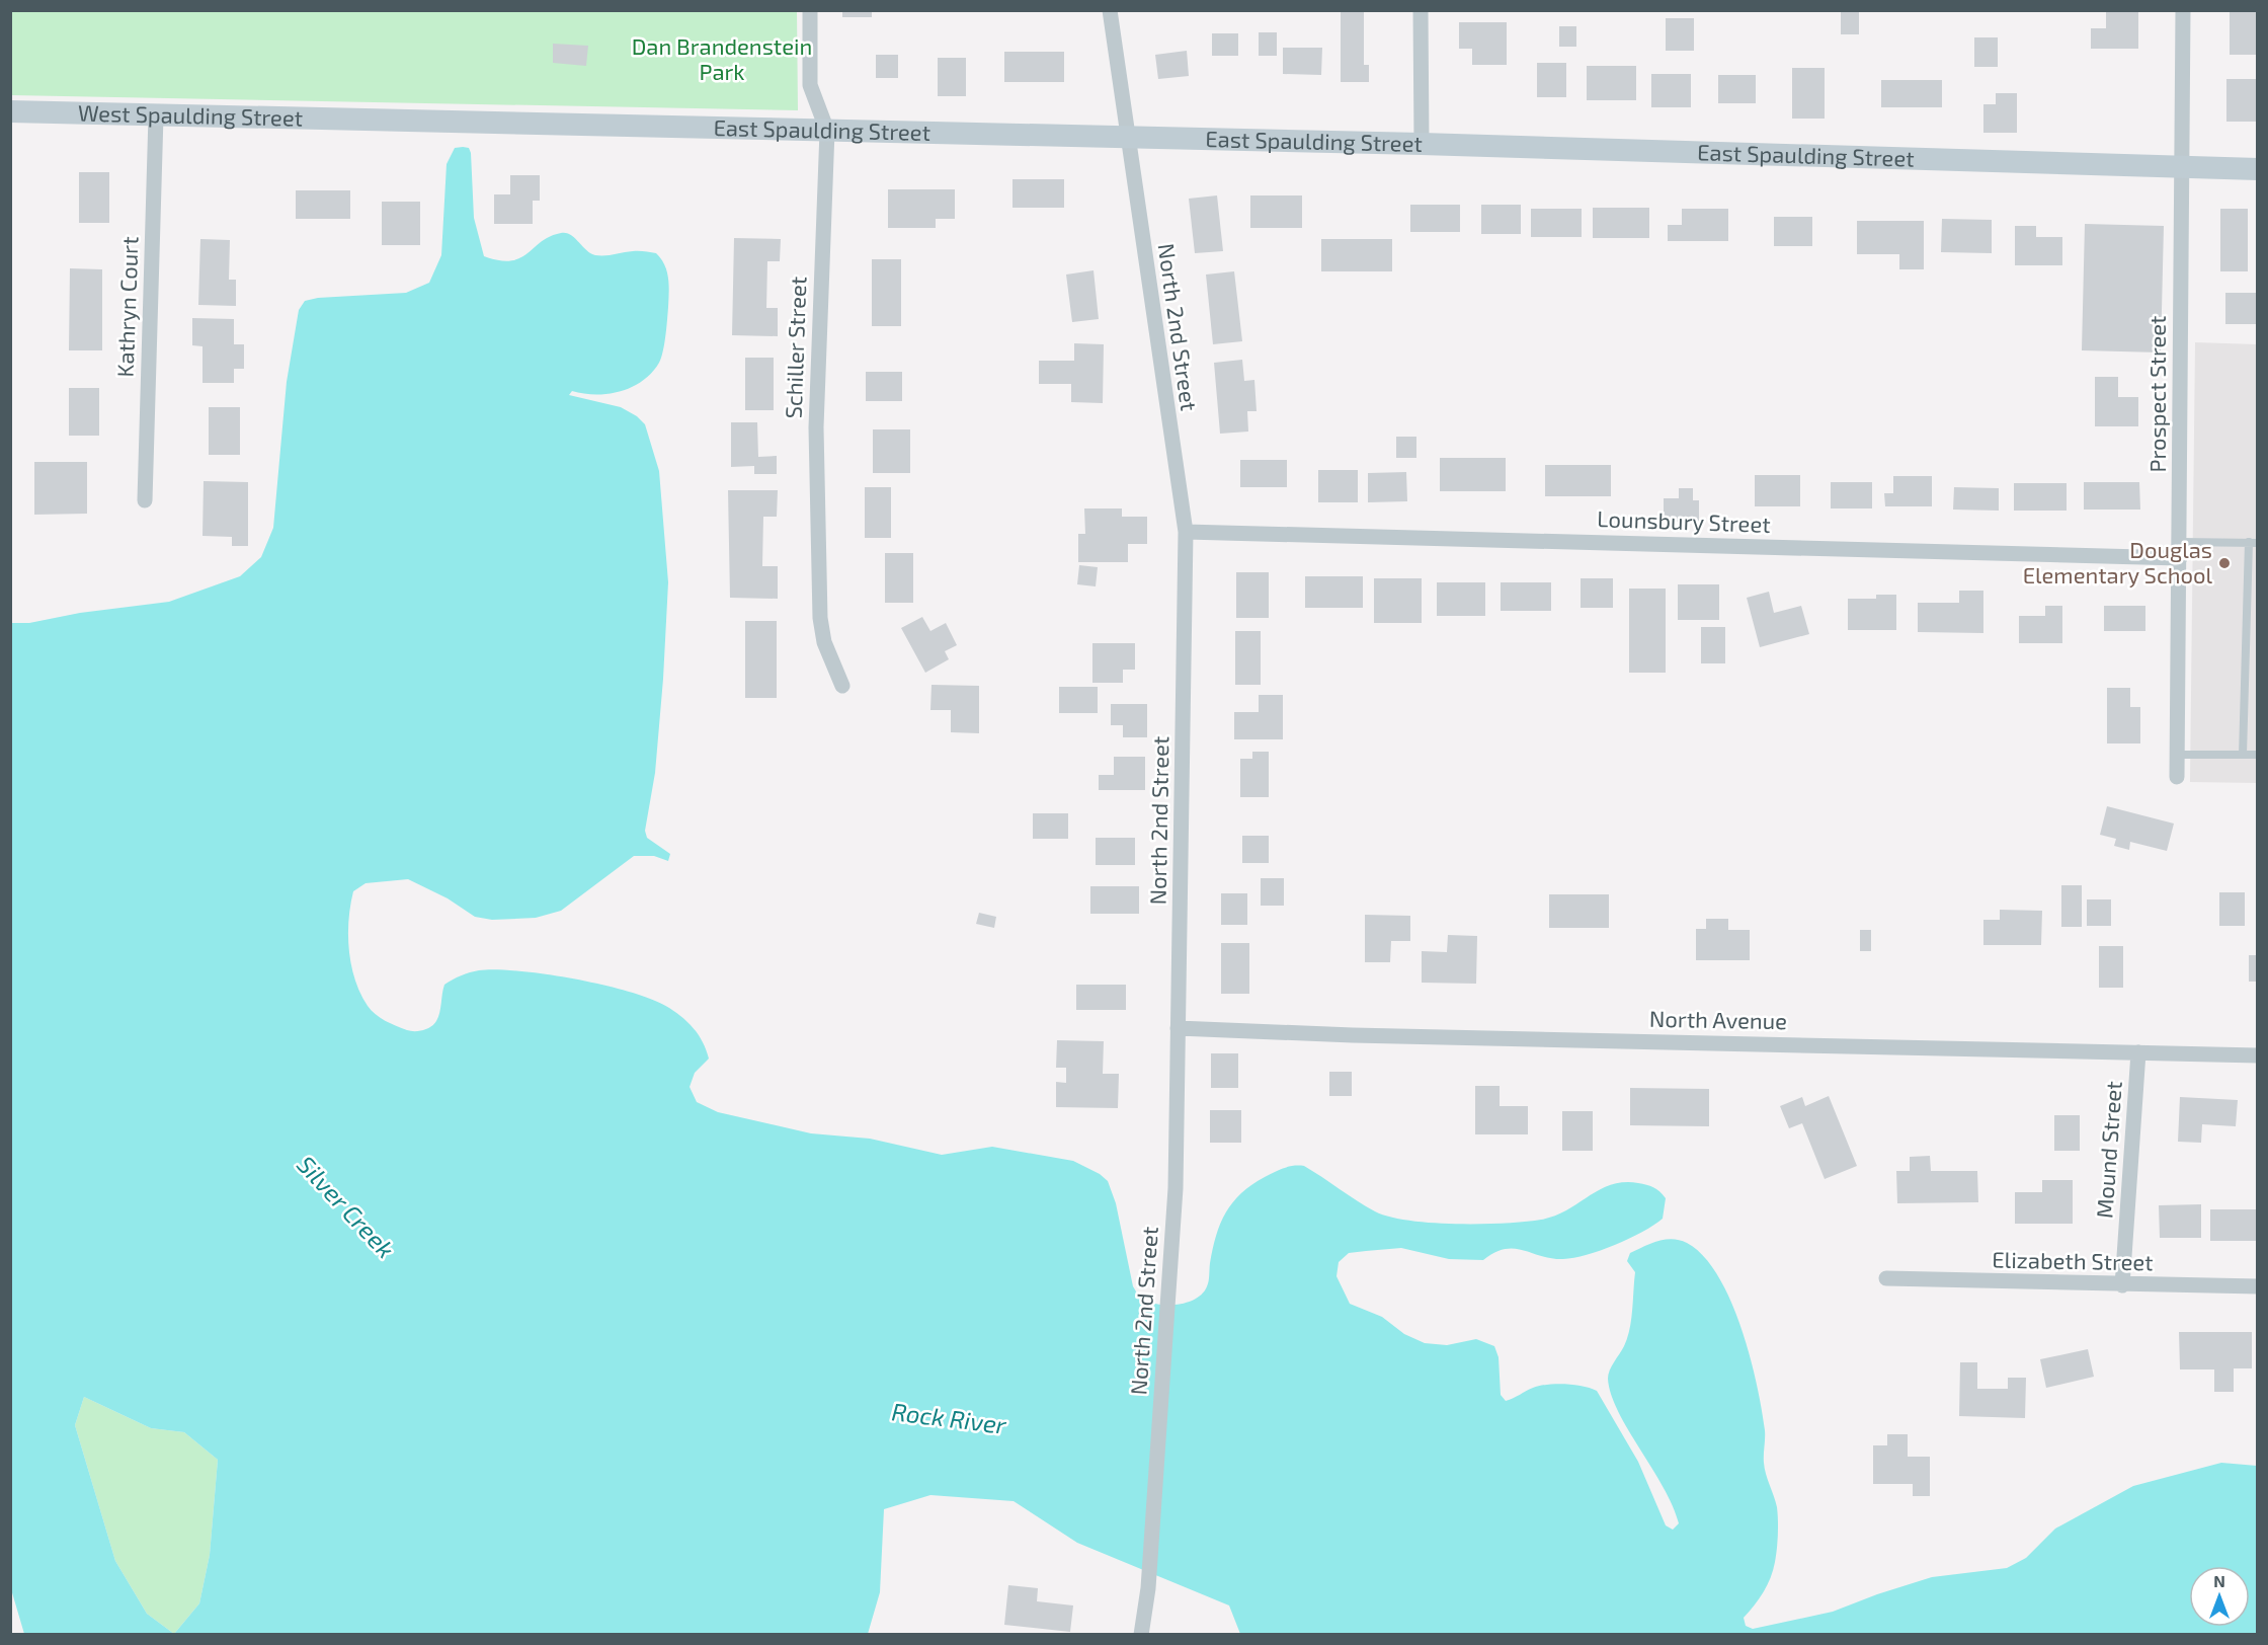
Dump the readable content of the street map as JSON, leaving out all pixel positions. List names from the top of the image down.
{
  "streets": {
    "street": [
      "West Spaulding Street",
      "East Spaulding Street",
      "Kathryn Court",
      "North 2nd Street",
      "Schiller Street",
      "Prospect Street",
      "Lounsbury Street",
      "North Avenue",
      "Mound Street",
      "Elizabeth Street"
    ]
  },
  "crossings": [
    ["West Spaulding Street", "East Spaulding Street"],
    ["West Spaulding Street", "Kathryn Court"],
    ["East Spaulding Street", "North 2nd Street"],
    ["East Spaulding Street", "Schiller Street"],
    ["East Spaulding Street", "Prospect Street"],
    ["North 2nd Street", "Lounsbury Street"],
    ["North 2nd Street", "North Avenue"],
    ["Prospect Street", "Lounsbury Street"],
    ["North Avenue", "Mound Street"],
    ["Mound Street", "Elizabeth Street"]
  ],
  "water": ["Silver Creek", "Rock River"],
  "parks": ["Dan Brandenstein Park"],
  "places": ["Douglas Elementary School"],
  "north": "top"
}
